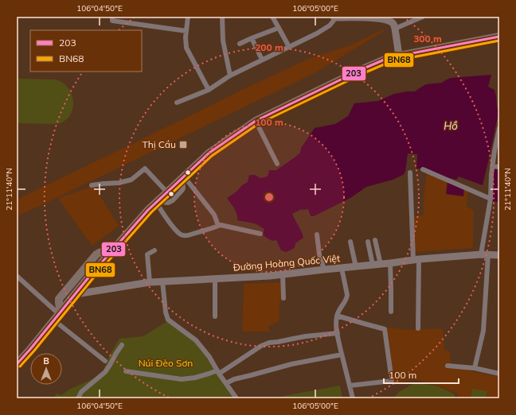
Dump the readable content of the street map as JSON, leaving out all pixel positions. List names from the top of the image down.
{
  "streets": {
    "main road": ["Đường Hoàng Quốc Việt"]
  },
  "water": ["Hồ"],
  "parks": ["Núi Đèo Sơn"],
  "places": {
    "transit": ["Thị Cầu"]
  },
  "lines": ["transit line 203", "transit line BN68"],
  "legend": ["203", "BN68"],
  "scale_bar": "100 m",
  "north": "top",
  "coordinates": ["106°04'50\"E", "106°05'00\"E", "21°11'40\"N"],
  "rings": ["300 m", "200 m", "100 m"]
}
